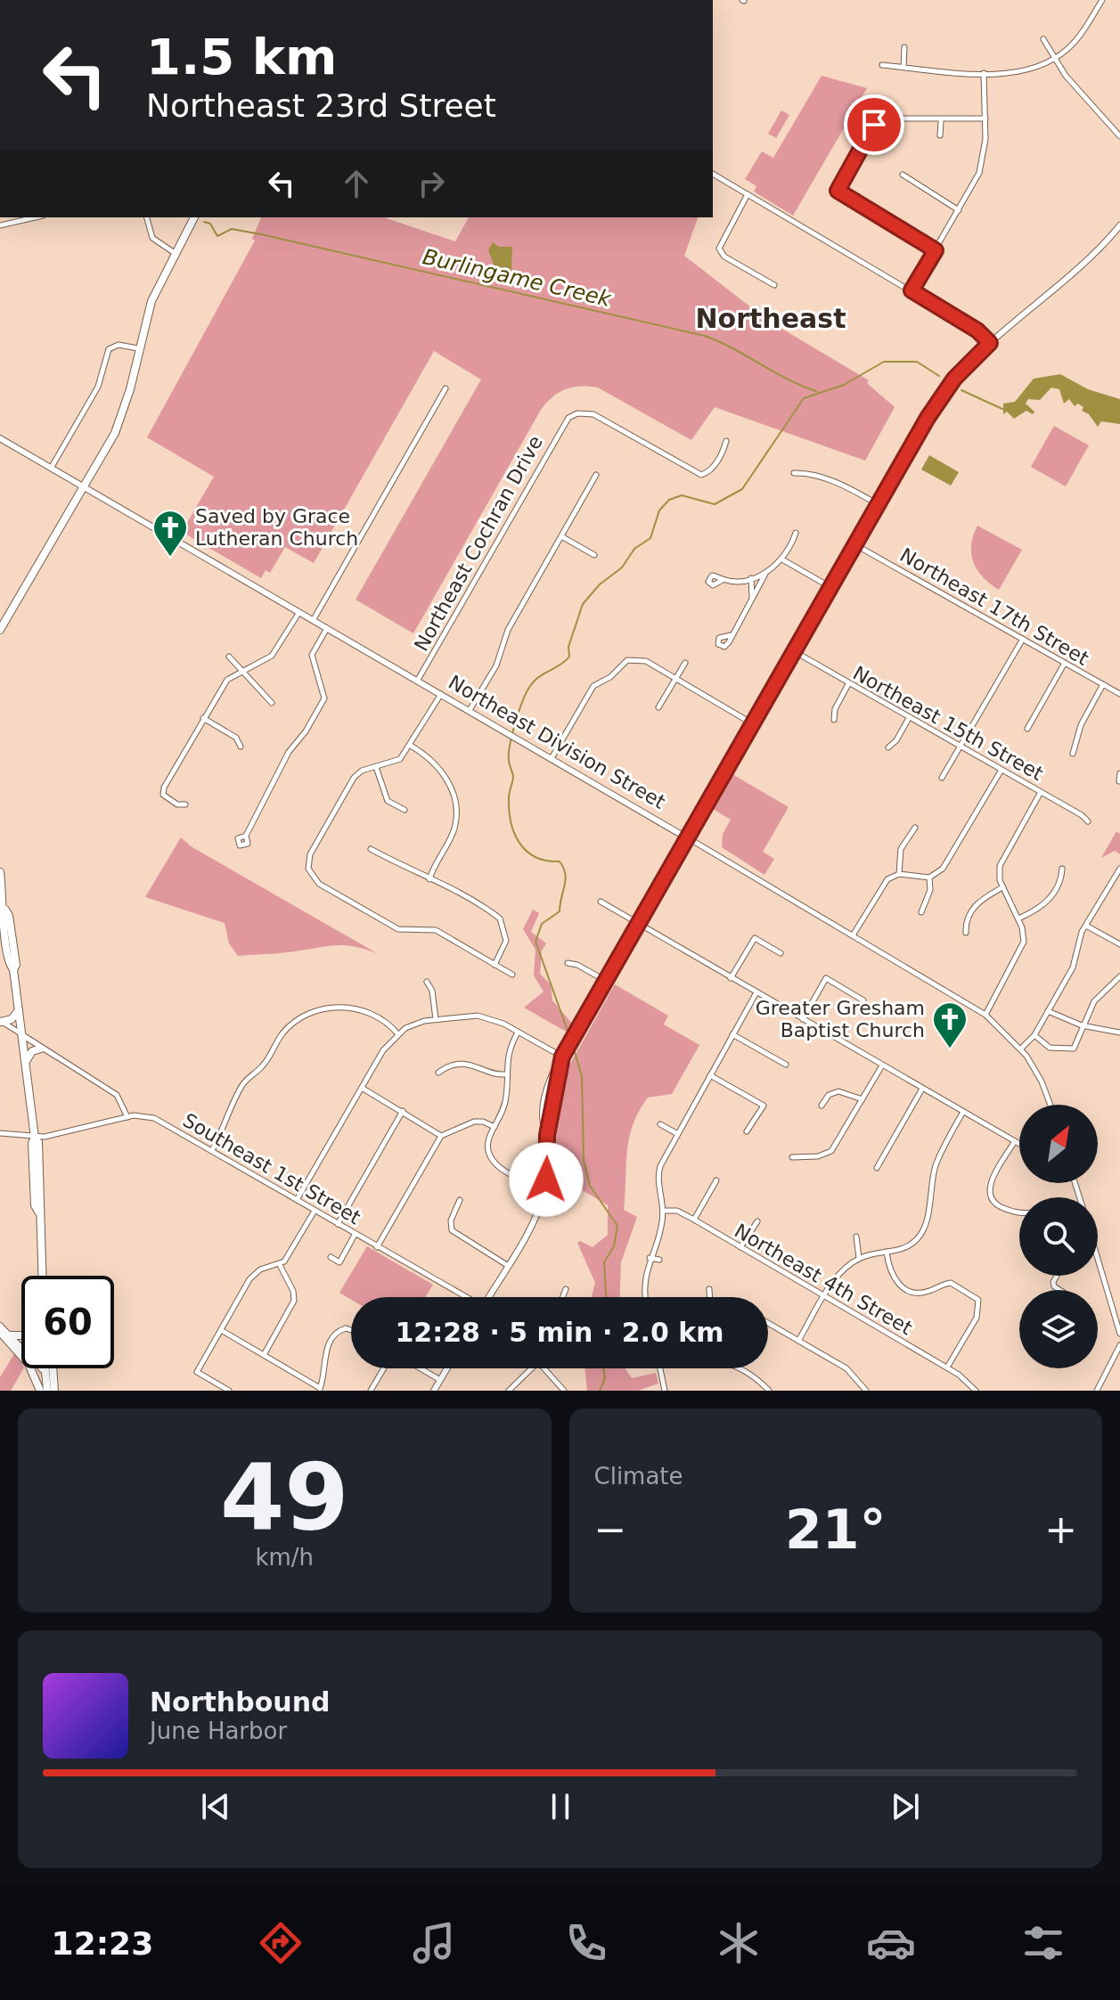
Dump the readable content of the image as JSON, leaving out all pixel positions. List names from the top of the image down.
{
  "streets": {
    "main road": ["Northeast Division Street"],
    "street": [
      "Northeast Cochran Drive",
      "Northeast 17th Street",
      "Northeast 15th Street",
      "Southeast 1st Street",
      "Northeast 4th Street"
    ]
  },
  "crossings": [
    ["Northeast Cochran Drive", "Northeast Division Street"]
  ],
  "districts": ["Northeast"],
  "water": ["Burlingame Creek"],
  "places": {
    "church": ["Saved by Grace Lutheran Church", "Greater Gresham Baptist Church"]
  },
  "north": "top right",
  "page": {
    "turn": ["1.5 km", "Northeast 23rd Street"],
    "limit": "60",
    "trip": "12:28 · 5 min · 2.0 km",
    "tile": [
      ["49", "km/h"],
      "Climate"
    ],
    "heat": ["−", "21°", "+"],
    "song": ["Northbound", "June Harbor"],
    "tabs": "12:23"
  }
}
